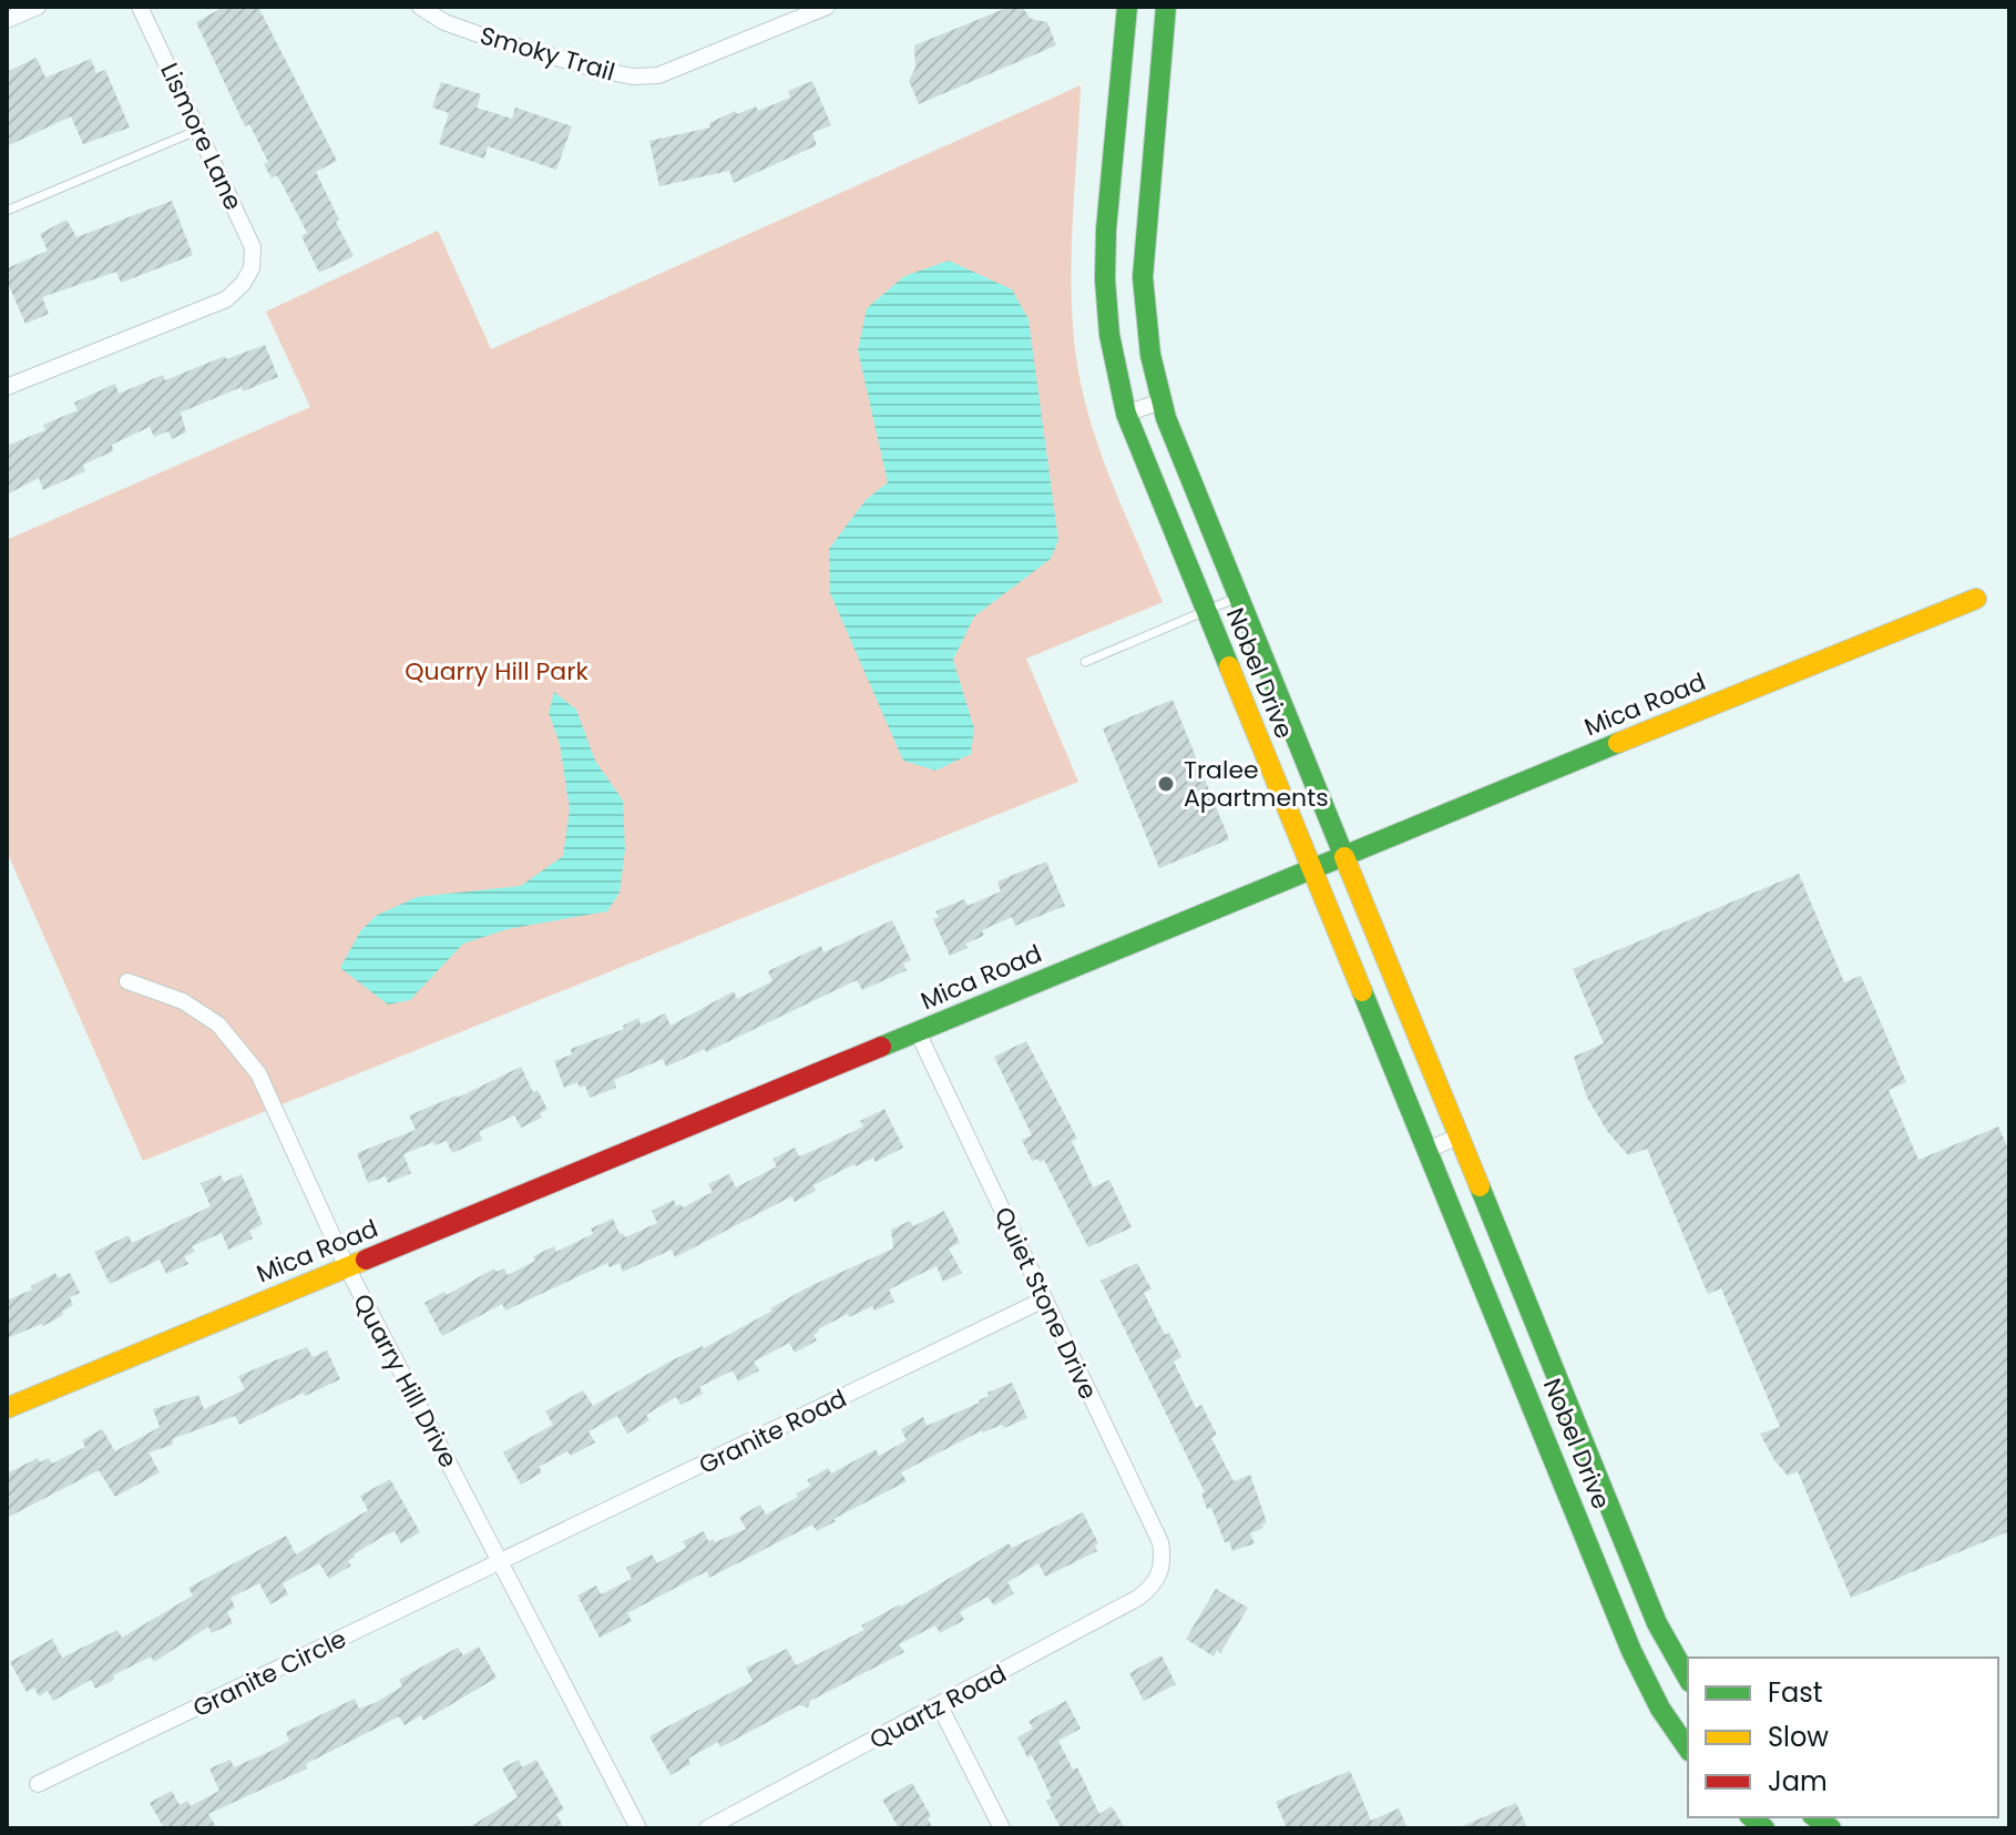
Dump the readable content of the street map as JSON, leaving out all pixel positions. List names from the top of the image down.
{
  "streets": {
    "street": [
      "Smoky Trail",
      "Lismore Lane",
      "Nobel Drive",
      "Mica Road",
      "Quiet Stone Drive",
      "Quarry Hill Drive",
      "Granite Road",
      "Granite Circle",
      "Quartz Road"
    ]
  },
  "crossings": [
    ["Nobel Drive", "Mica Road"],
    ["Mica Road", "Quiet Stone Drive"],
    ["Mica Road", "Quarry Hill Drive"],
    ["Quiet Stone Drive", "Granite Road"],
    ["Quiet Stone Drive", "Quartz Road"],
    ["Quarry Hill Drive", "Granite Road"],
    ["Quarry Hill Drive", "Granite Circle"],
    ["Granite Road", "Granite Circle"]
  ],
  "parks": ["Quarry Hill Park"],
  "places": ["Tralee Apartments"],
  "legend": ["Fast", "Slow", "Jam"]
}
